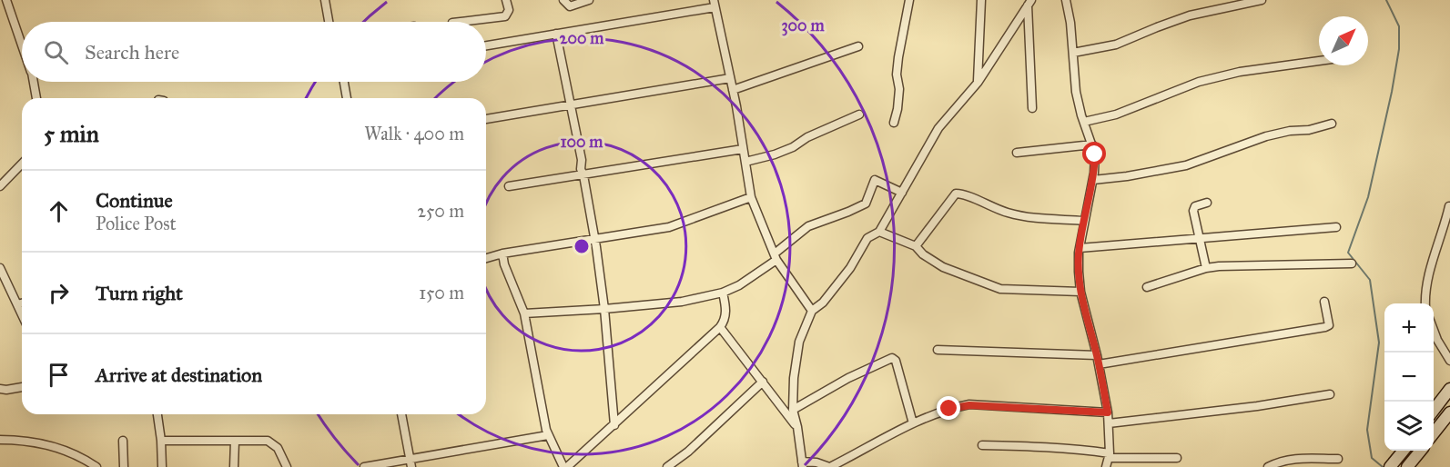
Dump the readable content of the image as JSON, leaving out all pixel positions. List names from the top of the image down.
{
  "north": "top right",
  "page": {
    "search": "Search here",
    "heading": ["5 min", "Walk · 400 m"],
    "list": [
      ["Continue", "Police Post", "250 m"],
      ["Turn right", "150 m"],
      "Arrive at destination"
    ],
    "map_buttons": ["+", "−"]
  },
  "rings": ["300 m", "200 m", "100 m"]
}
